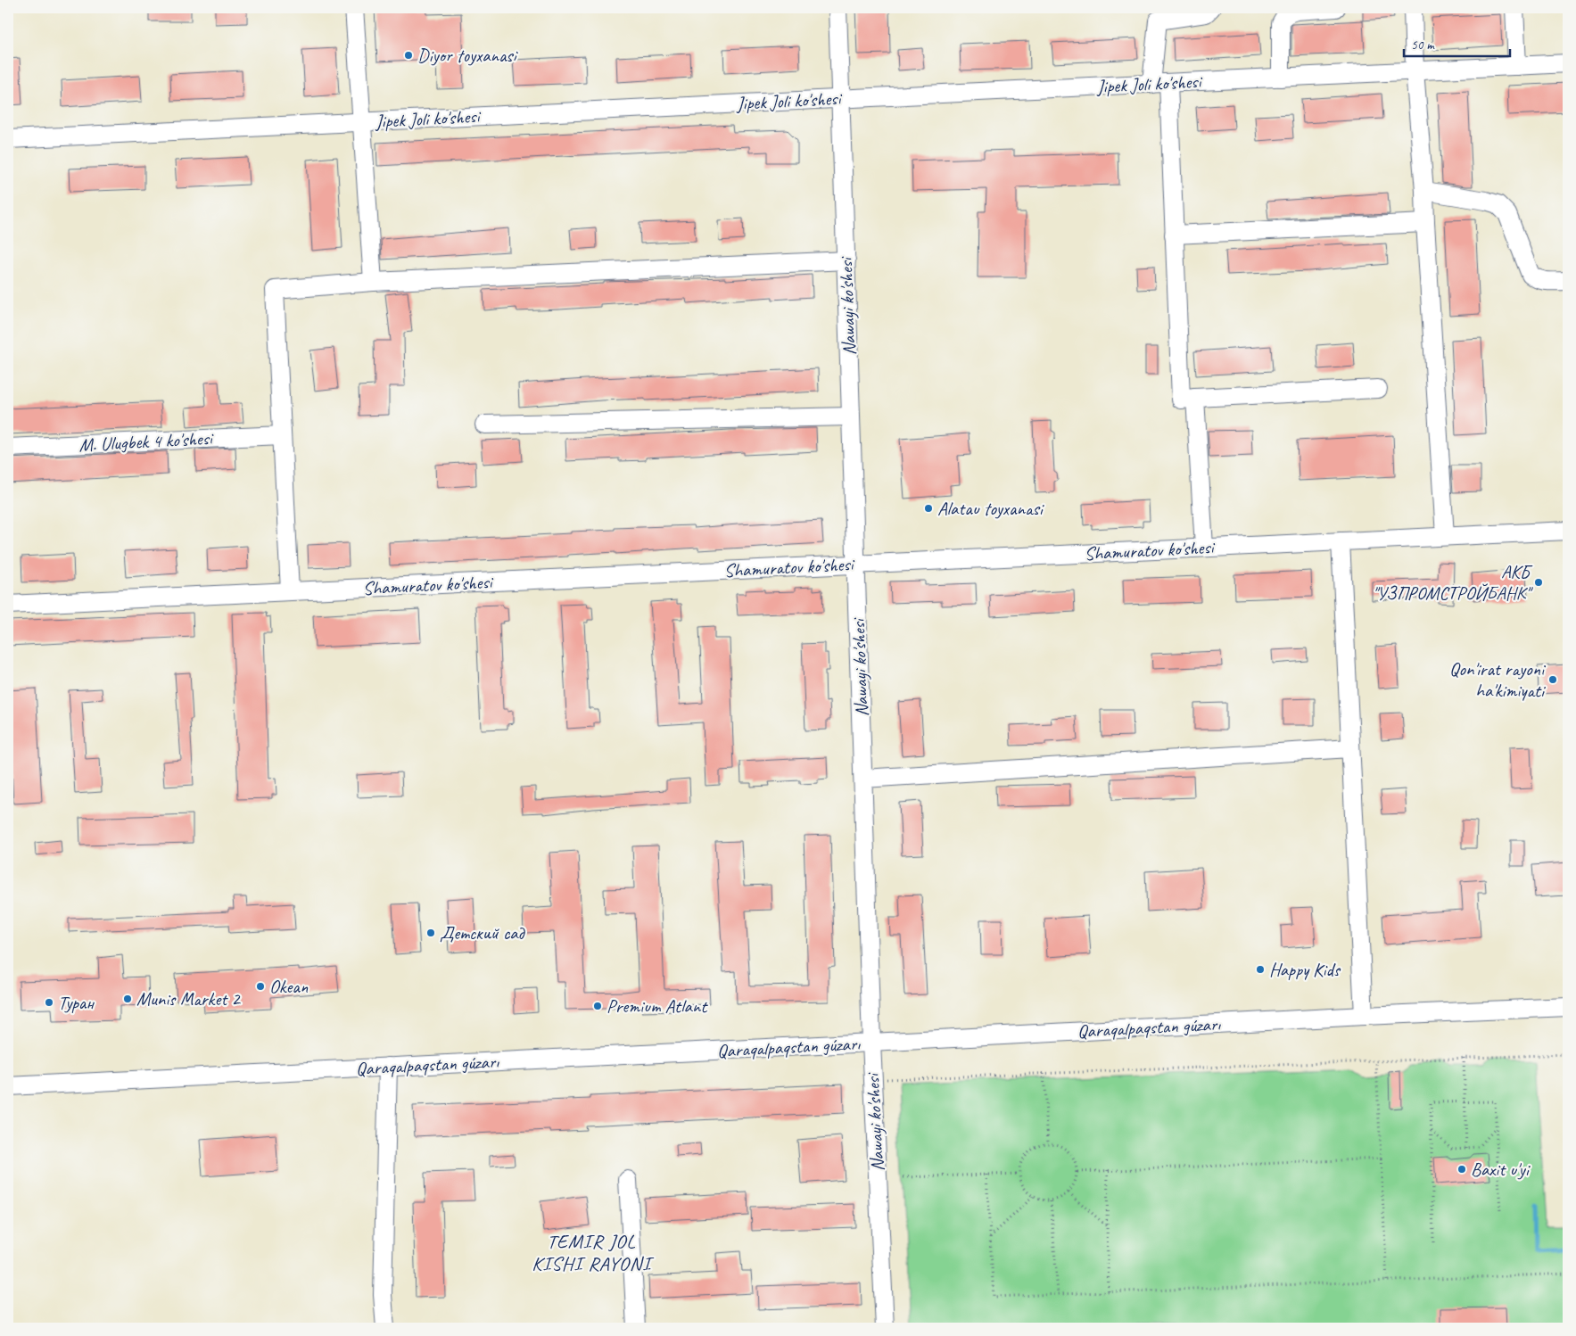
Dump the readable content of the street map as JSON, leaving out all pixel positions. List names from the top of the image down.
{
  "streets": {
    "street": [
      "Jipek Joli ko'shesi",
      "Nawayi ko'shesi",
      "M. Ulugbek 4 ko'shesi",
      "Shamuratov ko'shesi",
      "Qaraqalpaqstan gúzarı"
    ]
  },
  "crossings": [
    ["Jipek Joli ko'shesi", "Nawayi ko'shesi"],
    ["Nawayi ko'shesi", "Shamuratov ko'shesi"],
    ["Nawayi ko'shesi", "Qaraqalpaqstan gúzarı"]
  ],
  "districts": ["TEMIR JOL KISHI RAYONI"],
  "places": [
    "Diyor toyxanasi",
    "Alatau toyxanasi",
    "АКБ \"УЗПРОМСТРОЙБАНК\"",
    "Qon'irat rayoni ha'kimiyati",
    "Детский сад",
    "Happy Kids",
    "Okean",
    "Munis Market 2",
    "Туран",
    "Premium Atlant",
    "Baxit u'yi"
  ],
  "scale_bar": "50 m"
}
